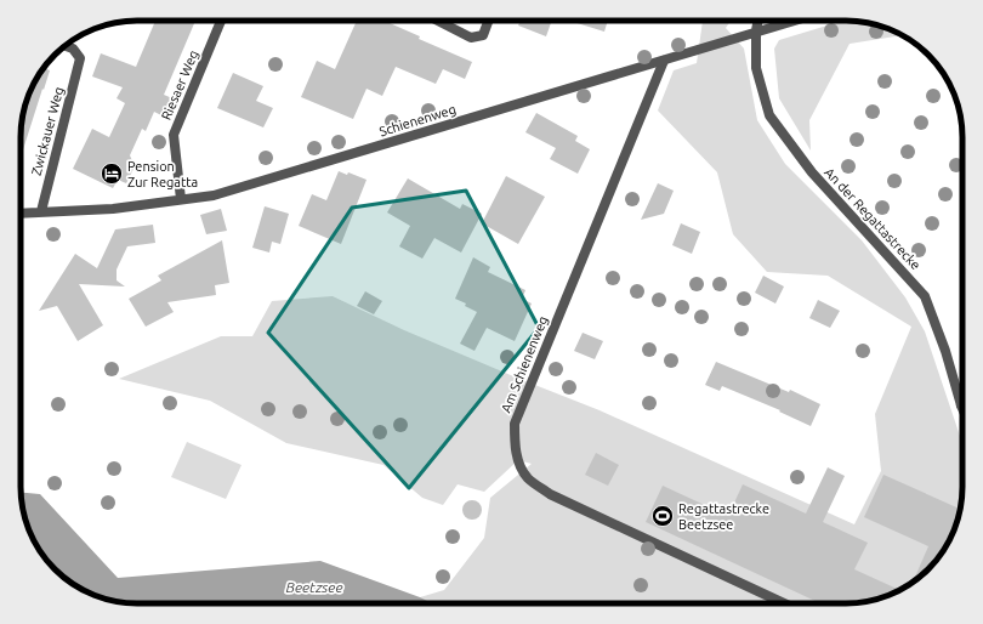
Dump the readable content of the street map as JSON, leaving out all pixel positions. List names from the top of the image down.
{
  "streets": {
    "street": [
      "Riesaer Weg",
      "Schienenweg",
      "Zwickauer Weg",
      "An der Regattastrecke",
      "Am Schienenweg"
    ]
  },
  "crossings": [
    ["Riesaer Weg", "Schienenweg"],
    ["Schienenweg", "Zwickauer Weg"],
    ["Schienenweg", "An der Regattastrecke"],
    ["Schienenweg", "Am Schienenweg"]
  ],
  "water": ["Beetzsee"],
  "places": {
    "hotel": ["Pension Zur Regatta"],
    "sports": ["Regattastrecke Beetzsee"]
  }
}
